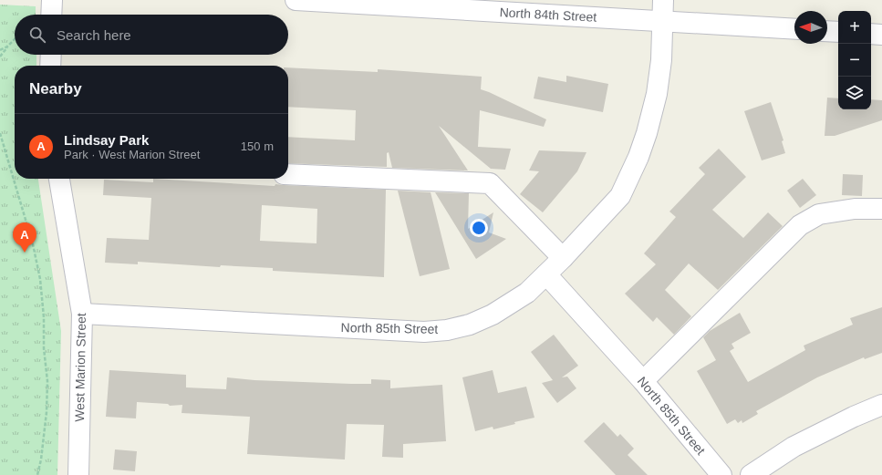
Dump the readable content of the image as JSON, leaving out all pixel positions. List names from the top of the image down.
{
  "streets": {
    "street": ["North 84th Street", "North 85th Street", "West Marion Street"]
  },
  "crossings": [
    ["North 85th Street", "West Marion Street"]
  ],
  "north": "left",
  "page": {
    "map_buttons": ["+", "−"],
    "search": "Search here",
    "heading": "Nearby",
    "list": [
      {
        "mark": "A",
        "name": "Lindsay Park",
        "note": "Park · West Marion Street",
        "value": "150 m"
      }
    ],
    "pins": "A"
  }
}
